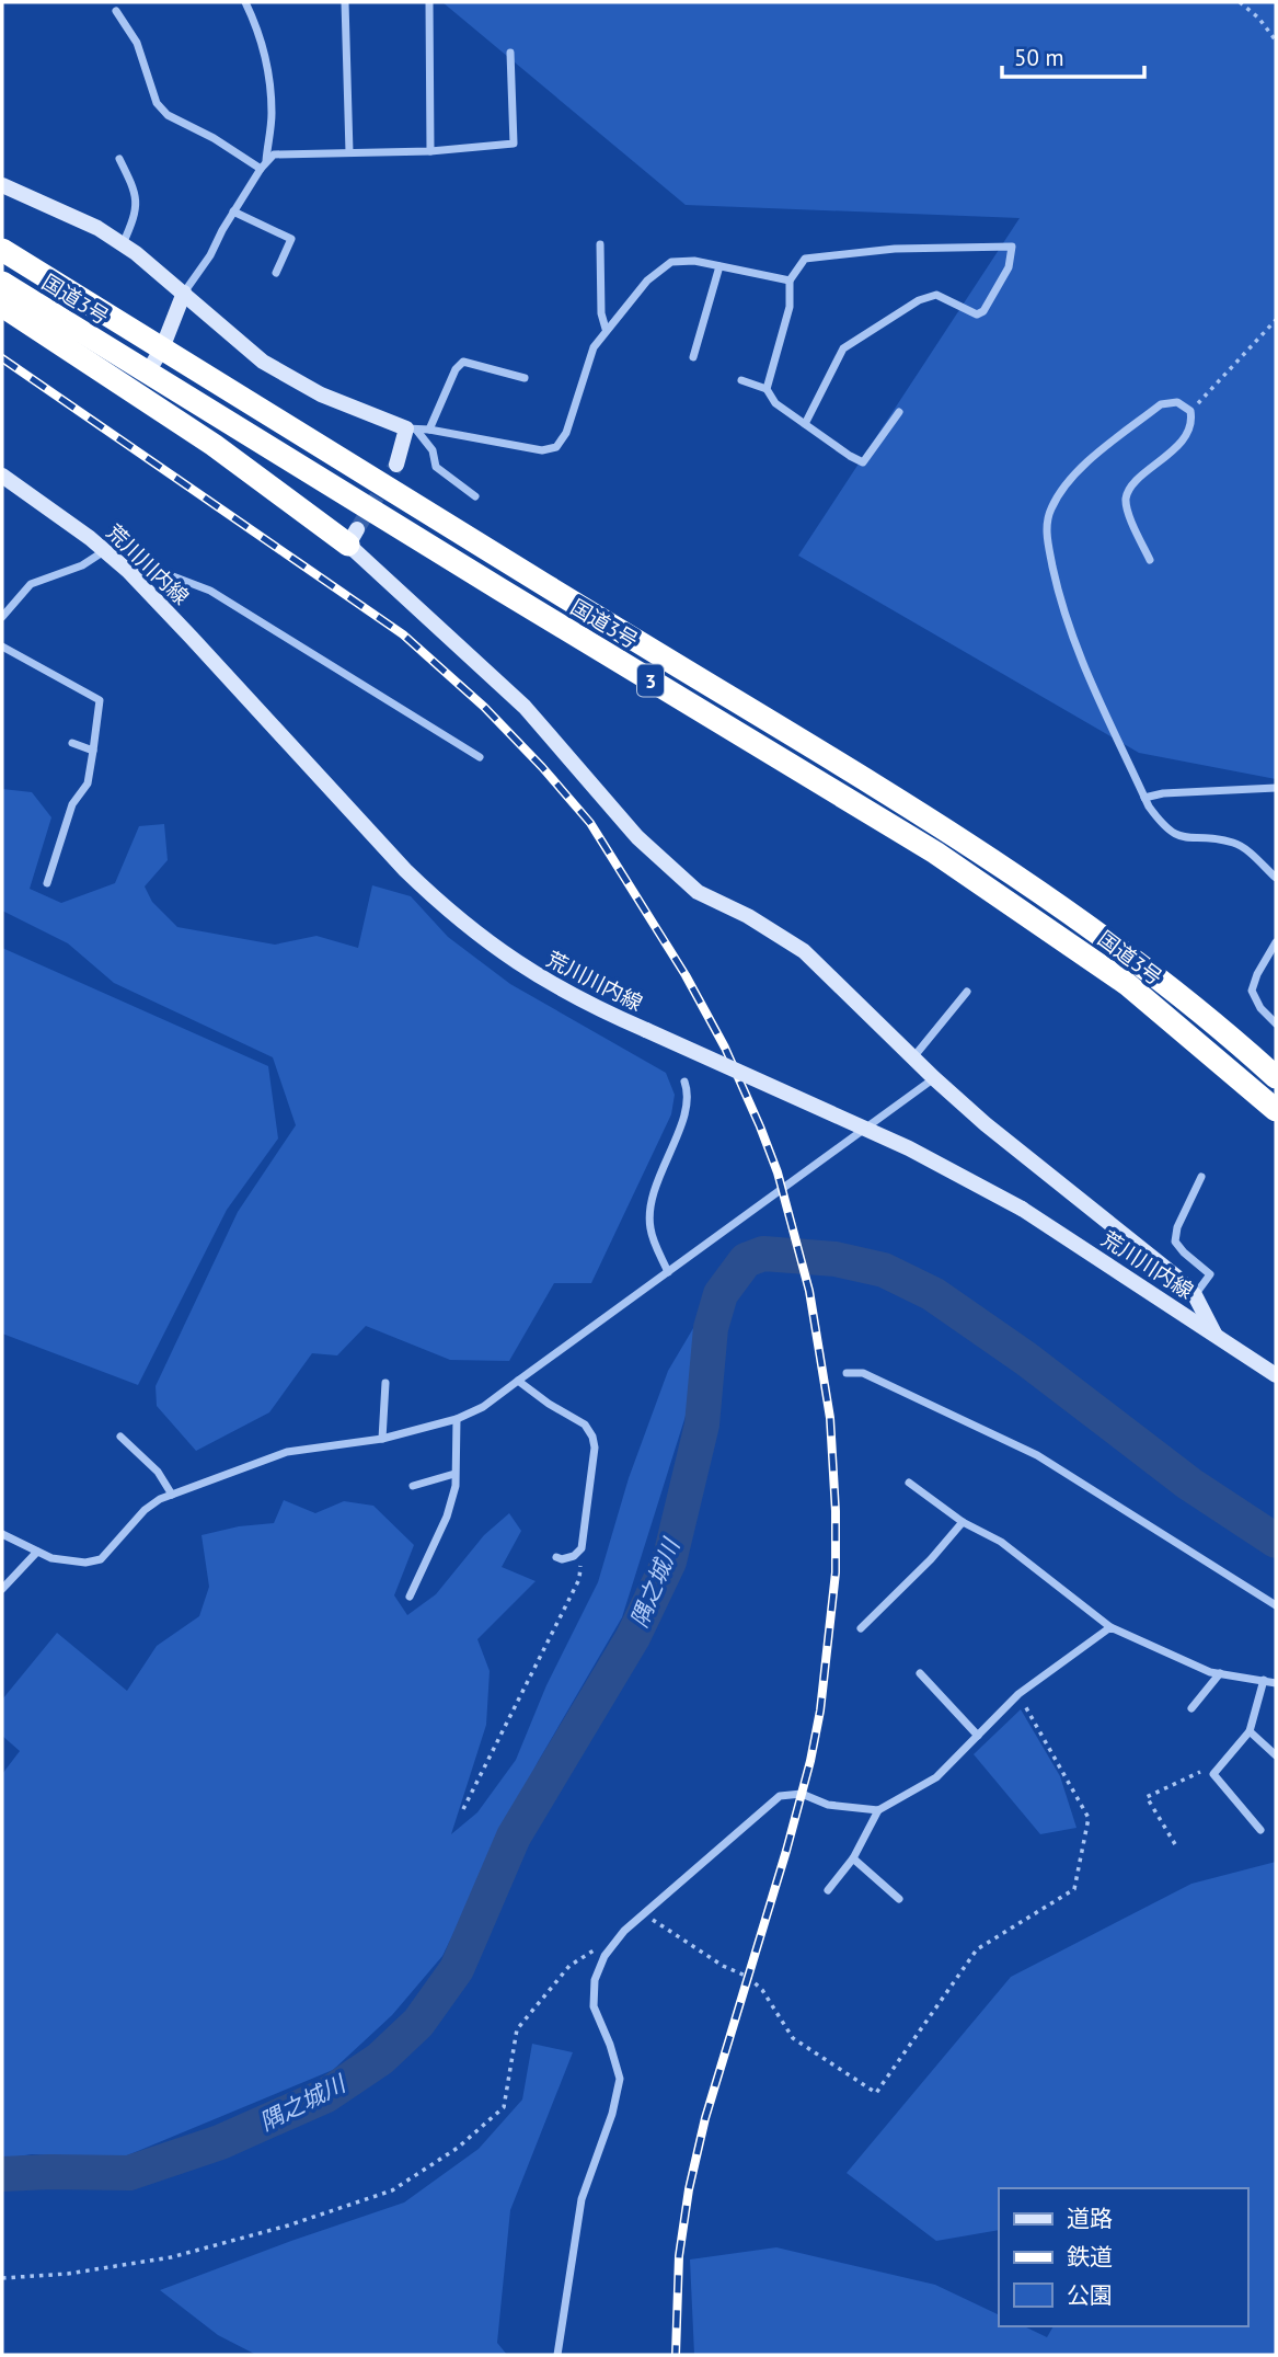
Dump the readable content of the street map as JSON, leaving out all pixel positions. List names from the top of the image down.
{
  "streets": {
    "highway": ["国道3号", "3"],
    "street": ["荒川川内線"]
  },
  "water": ["隅之城川"],
  "legend": ["道路", "鉄道", "公園"],
  "scale_bar": "50 m"
}
